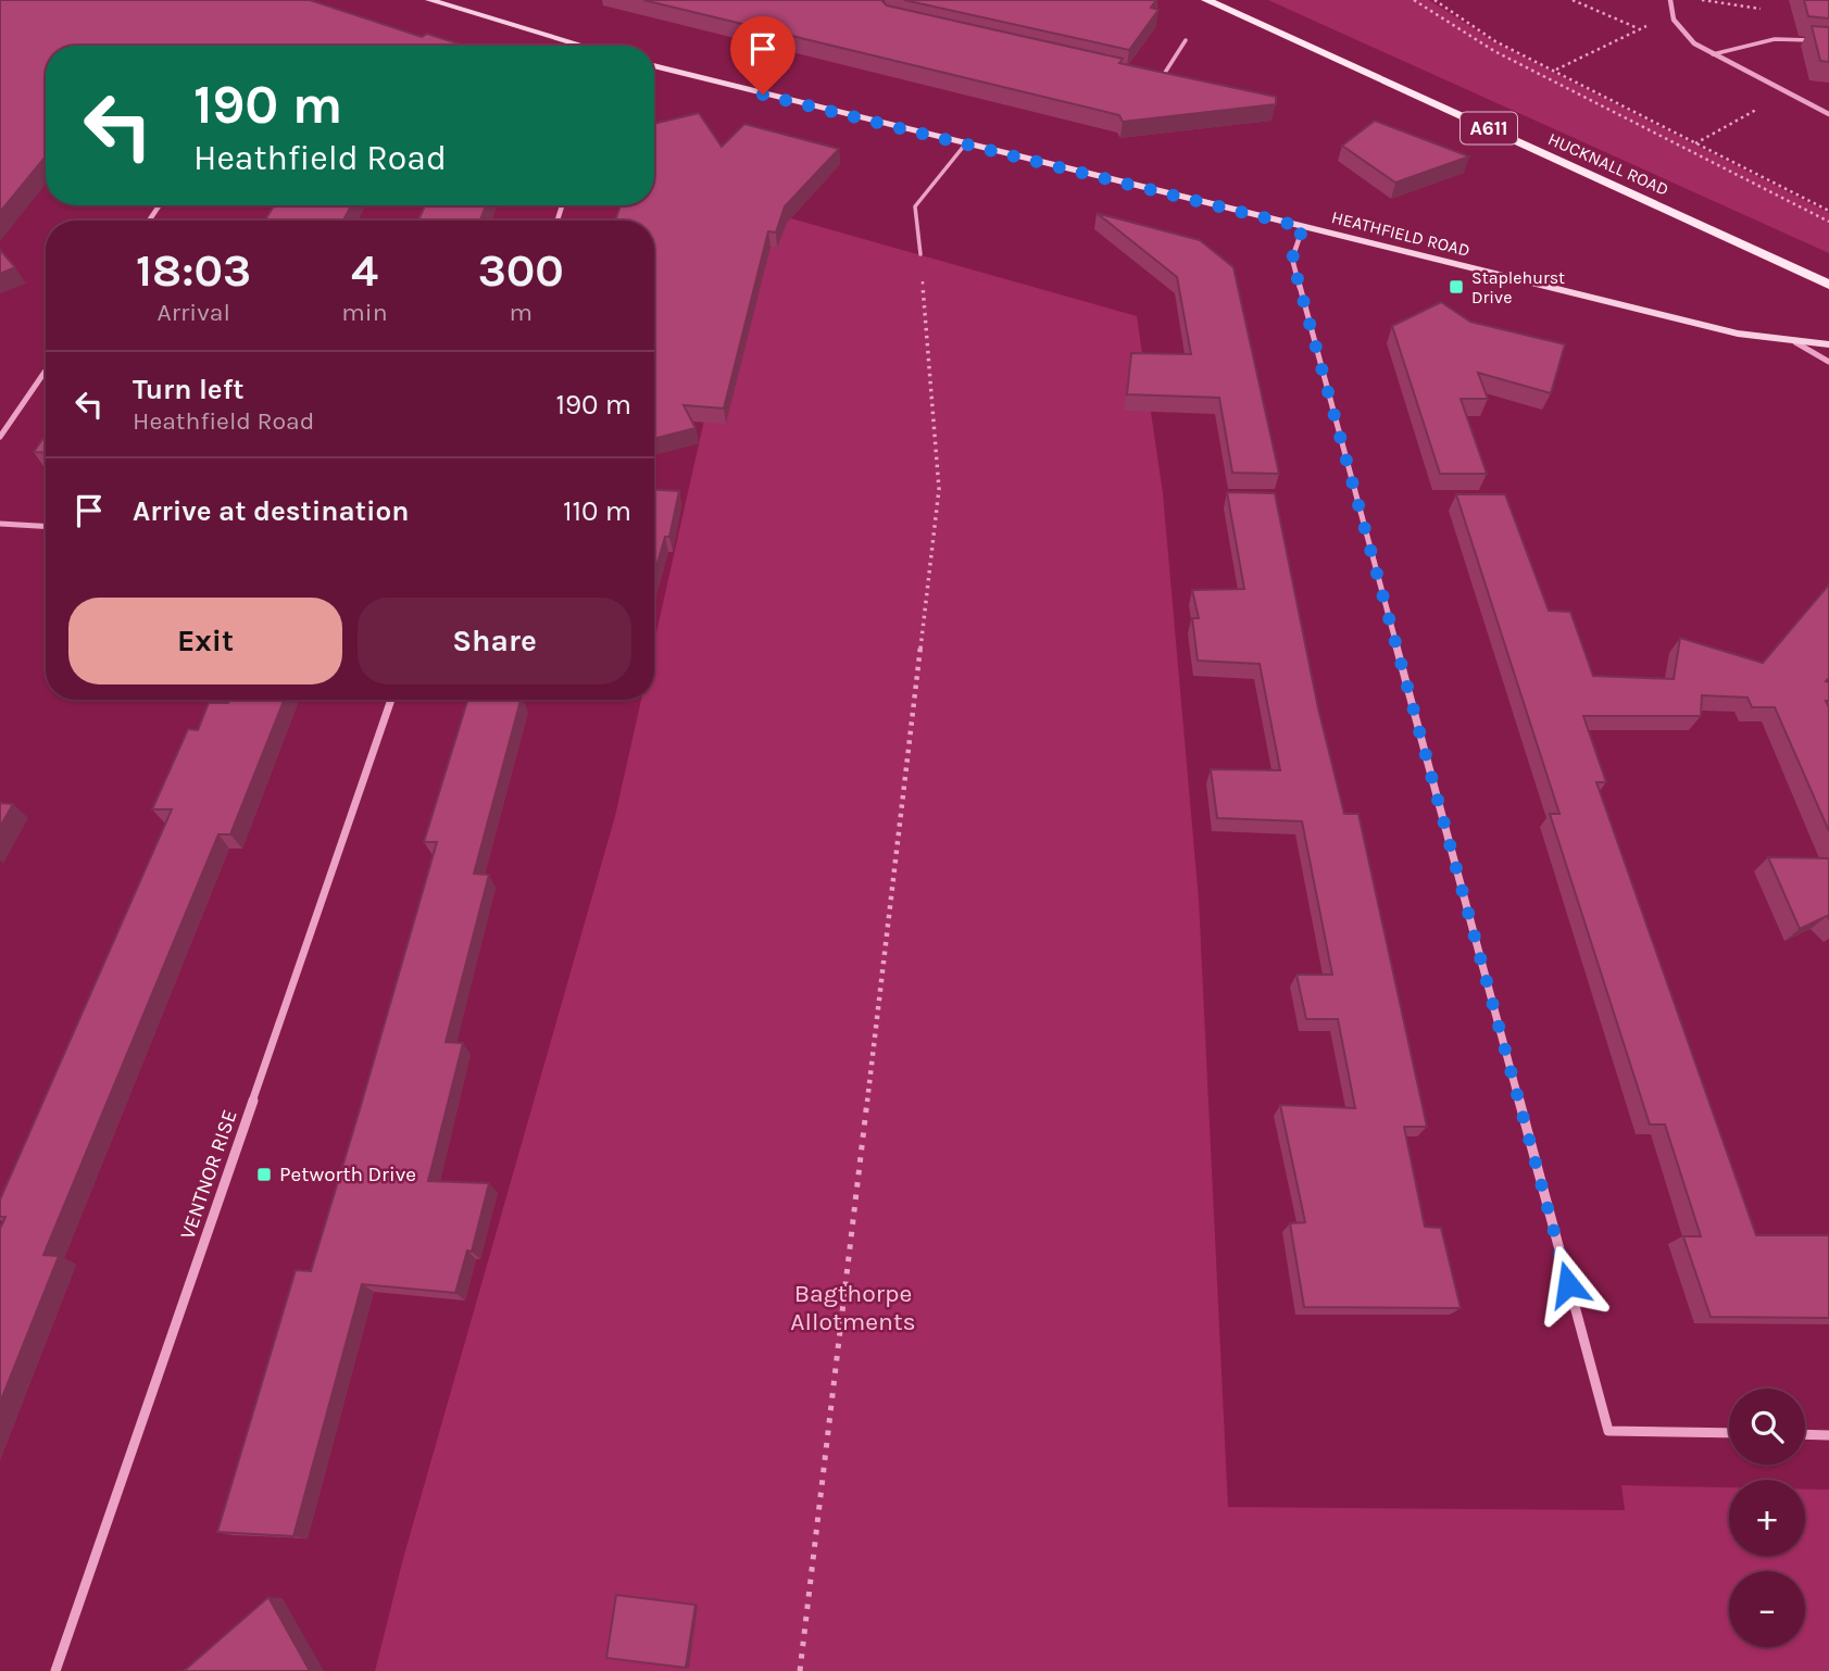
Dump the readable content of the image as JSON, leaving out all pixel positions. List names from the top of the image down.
{
  "streets": {
    "main road": ["A611", "HUCKNALL ROAD", "HEATHFIELD ROAD"],
    "street": ["VENTNOR RISE"]
  },
  "parks": ["Bagthorpe Allotments"],
  "places": {
    "transit": ["Staplehurst Drive", "Petworth Drive"]
  },
  "page": {
    "turn": ["190 m", "Heathfield Road"],
    "eta": [
      "18:03",
      "Arrival",
      "4",
      "min",
      "300",
      "m"
    ],
    "list": [
      {
        "name": "Turn left",
        "note": "Heathfield Road",
        "value": "190 m"
      },
      {
        "name": "Arrive at destination",
        "value": "110 m"
      }
    ],
    "buttons": ["Exit", "Share"],
    "map_buttons": ["+", "−"]
  }
}
